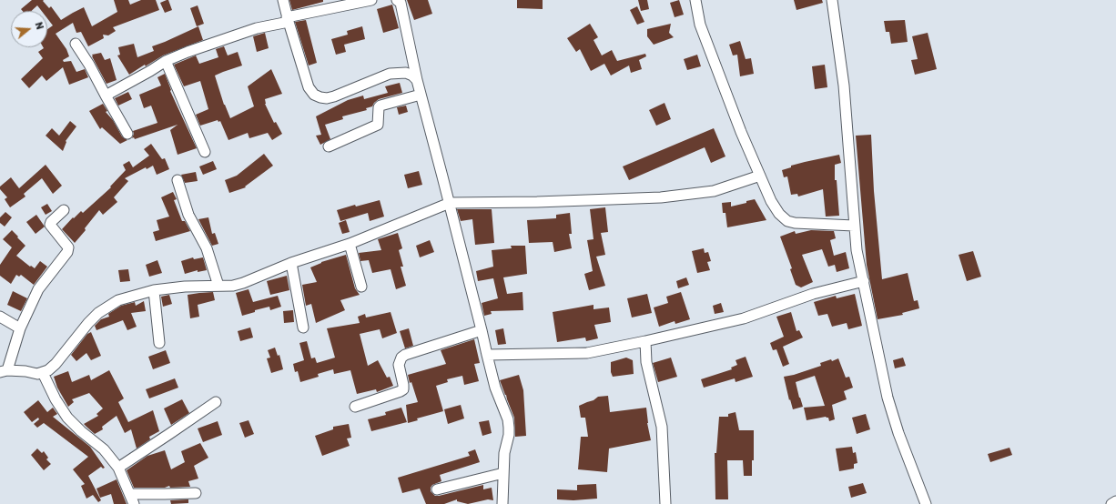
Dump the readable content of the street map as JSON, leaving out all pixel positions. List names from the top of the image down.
{
  "north": "right"
}
